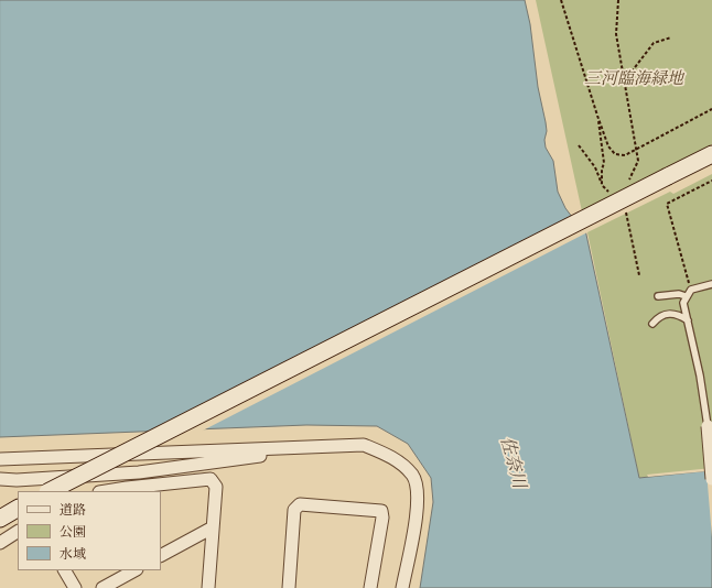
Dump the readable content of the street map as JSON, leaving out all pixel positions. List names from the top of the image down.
{
  "water": ["佐奈川"],
  "parks": ["三河臨海緑地"],
  "legend": ["道路", "公園", "水域"]
}
